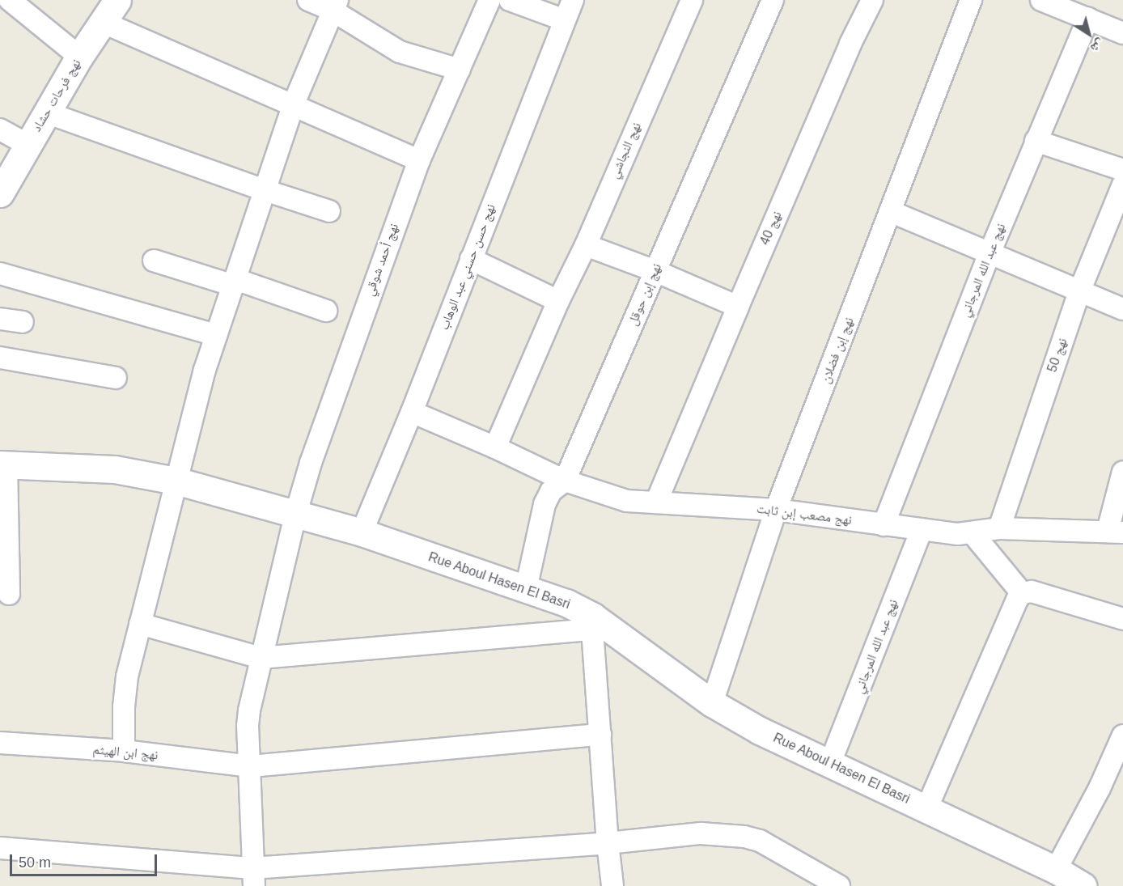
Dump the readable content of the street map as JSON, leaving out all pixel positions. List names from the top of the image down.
{
  "streets": {
    "street": [
      "نهج فرحات حشاد",
      "نهج النجاشي",
      "نهج 40",
      "نهج أحمد شوقي",
      "نهج حسن حسني عبد الوهاب",
      "نهج عبد الله المرجاني",
      "نهج إبن حوقل",
      "نهج إبن فضلان",
      "نهج 50",
      "نهج مصعب إبن ثابت",
      "Rue Aboul Hasen El Basri",
      "نهج ابن الهيثم"
    ]
  },
  "crossings": [
    ["نهج النجاشي", "نهج مصعب إبن ثابت"],
    ["نهج 40", "نهج مصعب إبن ثابت"],
    ["نهج أحمد شوقي", "Rue Aboul Hasen El Basri"],
    ["نهج أحمد شوقي", "نهج ابن الهيثم"],
    ["نهج حسن حسني عبد الوهاب", "نهج مصعب إبن ثابت"],
    ["نهج حسن حسني عبد الوهاب", "Rue Aboul Hasen El Basri"],
    ["نهج عبد الله المرجاني", "نهج مصعب إبن ثابت"],
    ["نهج عبد الله المرجاني", "Rue Aboul Hasen El Basri"],
    ["نهج إبن حوقل", "نهج مصعب إبن ثابت"],
    ["نهج إبن حوقل", "Rue Aboul Hasen El Basri"],
    ["نهج إبن فضلان", "نهج مصعب إبن ثابت"],
    ["نهج إبن فضلان", "Rue Aboul Hasen El Basri"],
    ["نهج 50", "نهج مصعب إبن ثابت"]
  ],
  "scale_bar": "50 m",
  "north": "bottom right"
}
